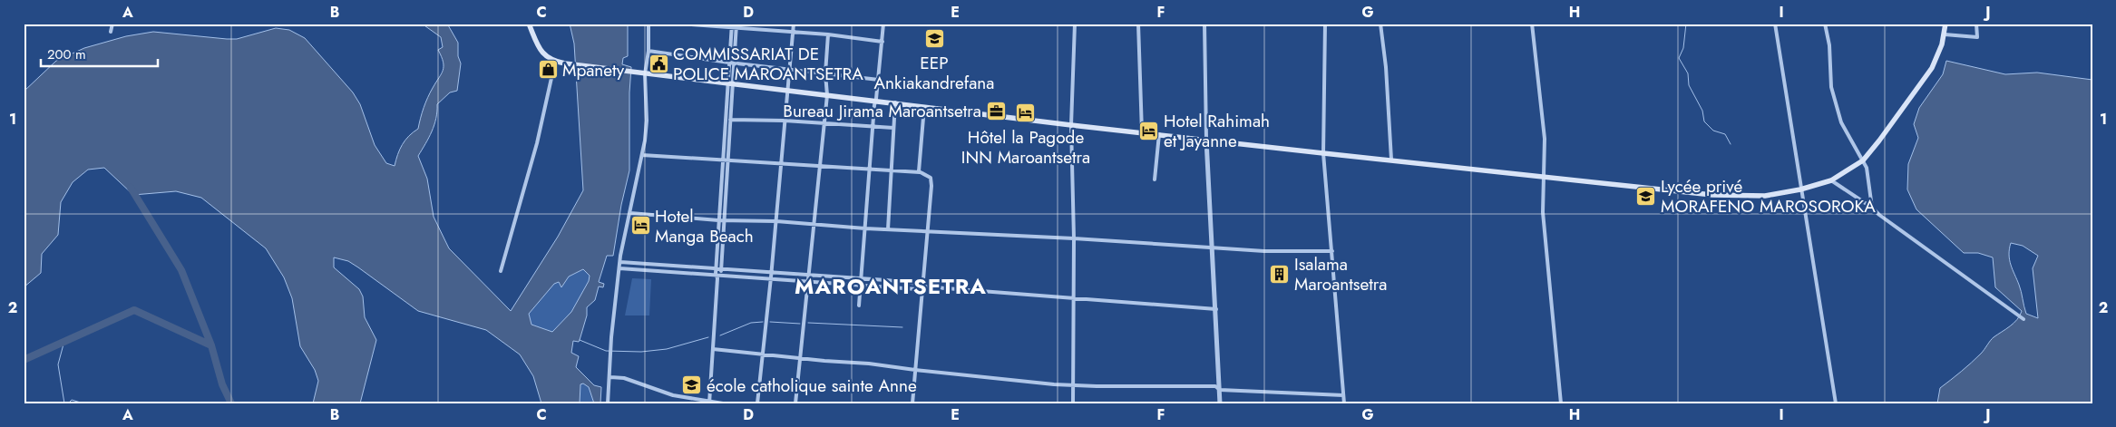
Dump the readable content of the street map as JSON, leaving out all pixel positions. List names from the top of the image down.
{
  "districts": ["MAROANTSETRA"],
  "places": {
    "school or university": ["EEP Ankiakandrefana", "Lycée privé MORAFENO MAROSOROKA", "école catholique sainte Anne"],
    "public building": ["COMMISSARIAT DE POLICE MAROANTSETRA"],
    "shop": ["Mpanety"],
    "office": ["Bureau Jirama Maroantsetra"],
    "hotel": ["Hôtel la Pagode INN Maroantsetra", "Hotel Rahimah et Jayanne", "Hotel Manga Beach"],
    "building": ["Isalama Maroantsetra"]
  },
  "scale_bar": "200 m",
  "grid": {
    "columns": [
      "A",
      "B",
      "C",
      "D",
      "E",
      "F",
      "G",
      "H",
      "I",
      "J"
    ],
    "rows": ["1", "2"]
  }
}
